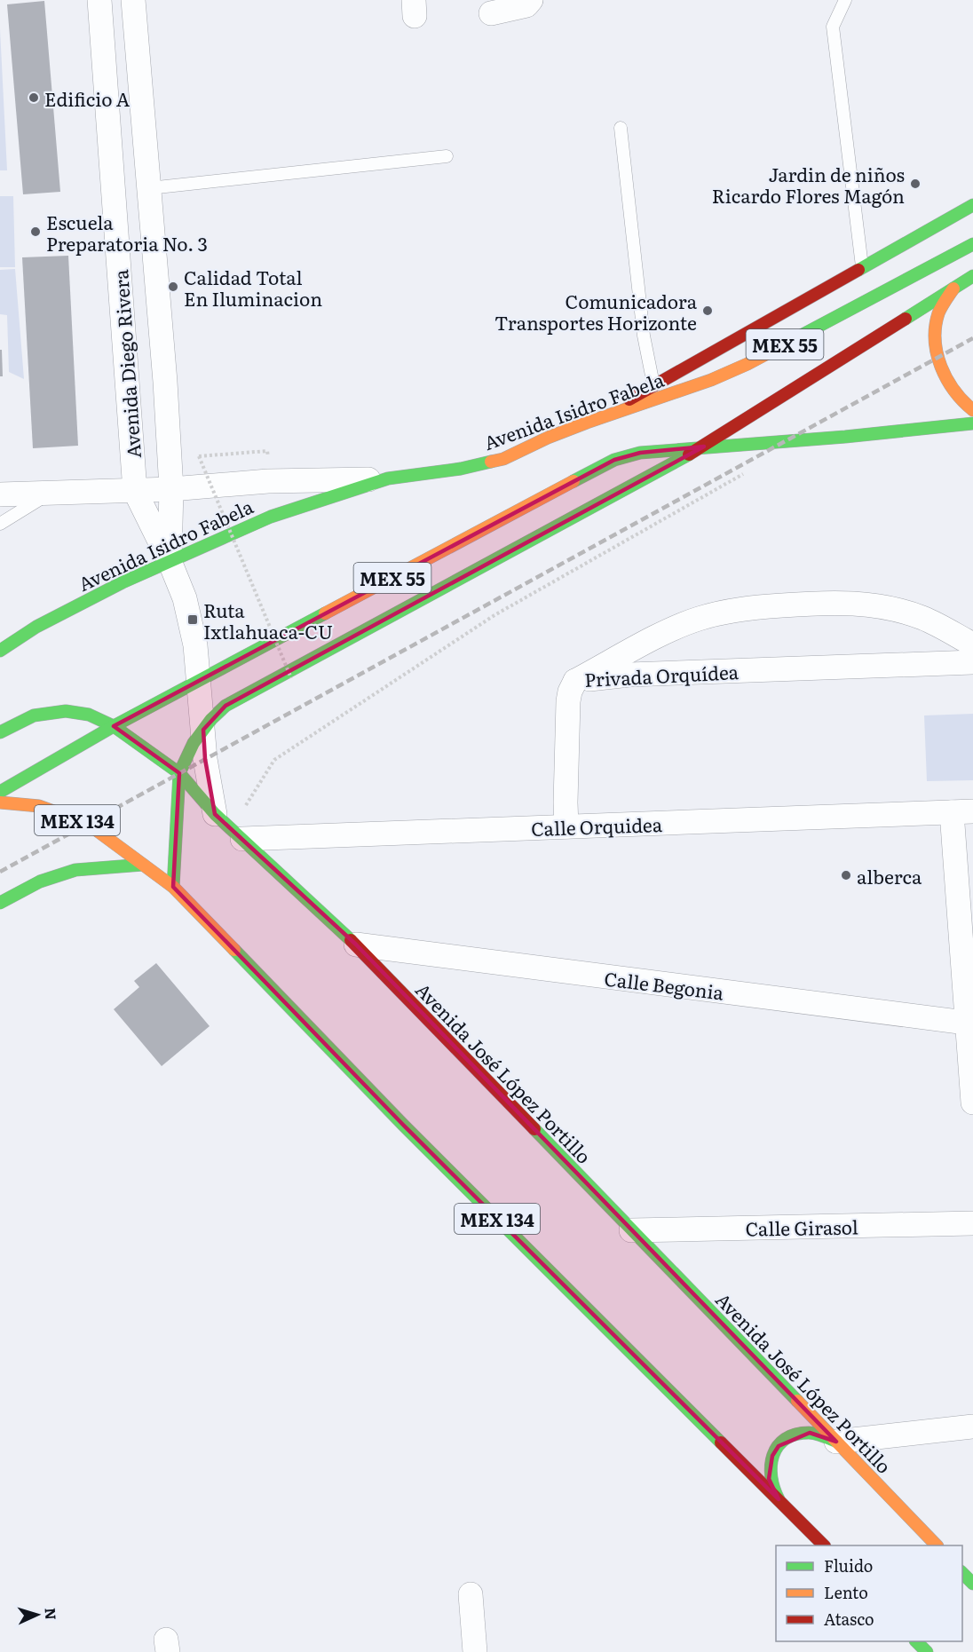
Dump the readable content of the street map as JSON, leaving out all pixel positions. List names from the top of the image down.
{
  "streets": {
    "main road": [
      "MEX 55",
      "Avenida Isidro Fabela",
      "MEX 134",
      "Avenida José López Portillo"
    ],
    "street": [
      "Avenida Diego Rivera",
      "Privada Orquídea",
      "Calle Orquidea",
      "Calle Begonia",
      "Calle Girasol"
    ]
  },
  "crossings": [
    ["MEX 55", "Avenida Diego Rivera"],
    ["MEX 55", "Avenida Isidro Fabela"],
    ["MEX 55", "Avenida José López Portillo"],
    ["Avenida Diego Rivera", "Avenida Isidro Fabela"],
    ["Avenida Diego Rivera", "Calle Orquidea"],
    ["Avenida Diego Rivera", "Avenida José López Portillo"],
    ["Calle Orquidea", "Avenida José López Portillo"],
    ["Calle Begonia", "Avenida José López Portillo"],
    ["Avenida José López Portillo", "Calle Girasol"]
  ],
  "places": {
    "other": [
      "Edificio A",
      "Jardin de niños Ricardo Flores Magón",
      "Escuela Preparatoria No. 3",
      "Calidad Total En Iluminacion",
      "Comunicadora Transportes Horizonte",
      "alberca"
    ],
    "transit": ["Ruta Ixtlahuaca-CU"]
  },
  "legend": ["Fluido", "Lento", "Atasco"],
  "north": "right"
}
